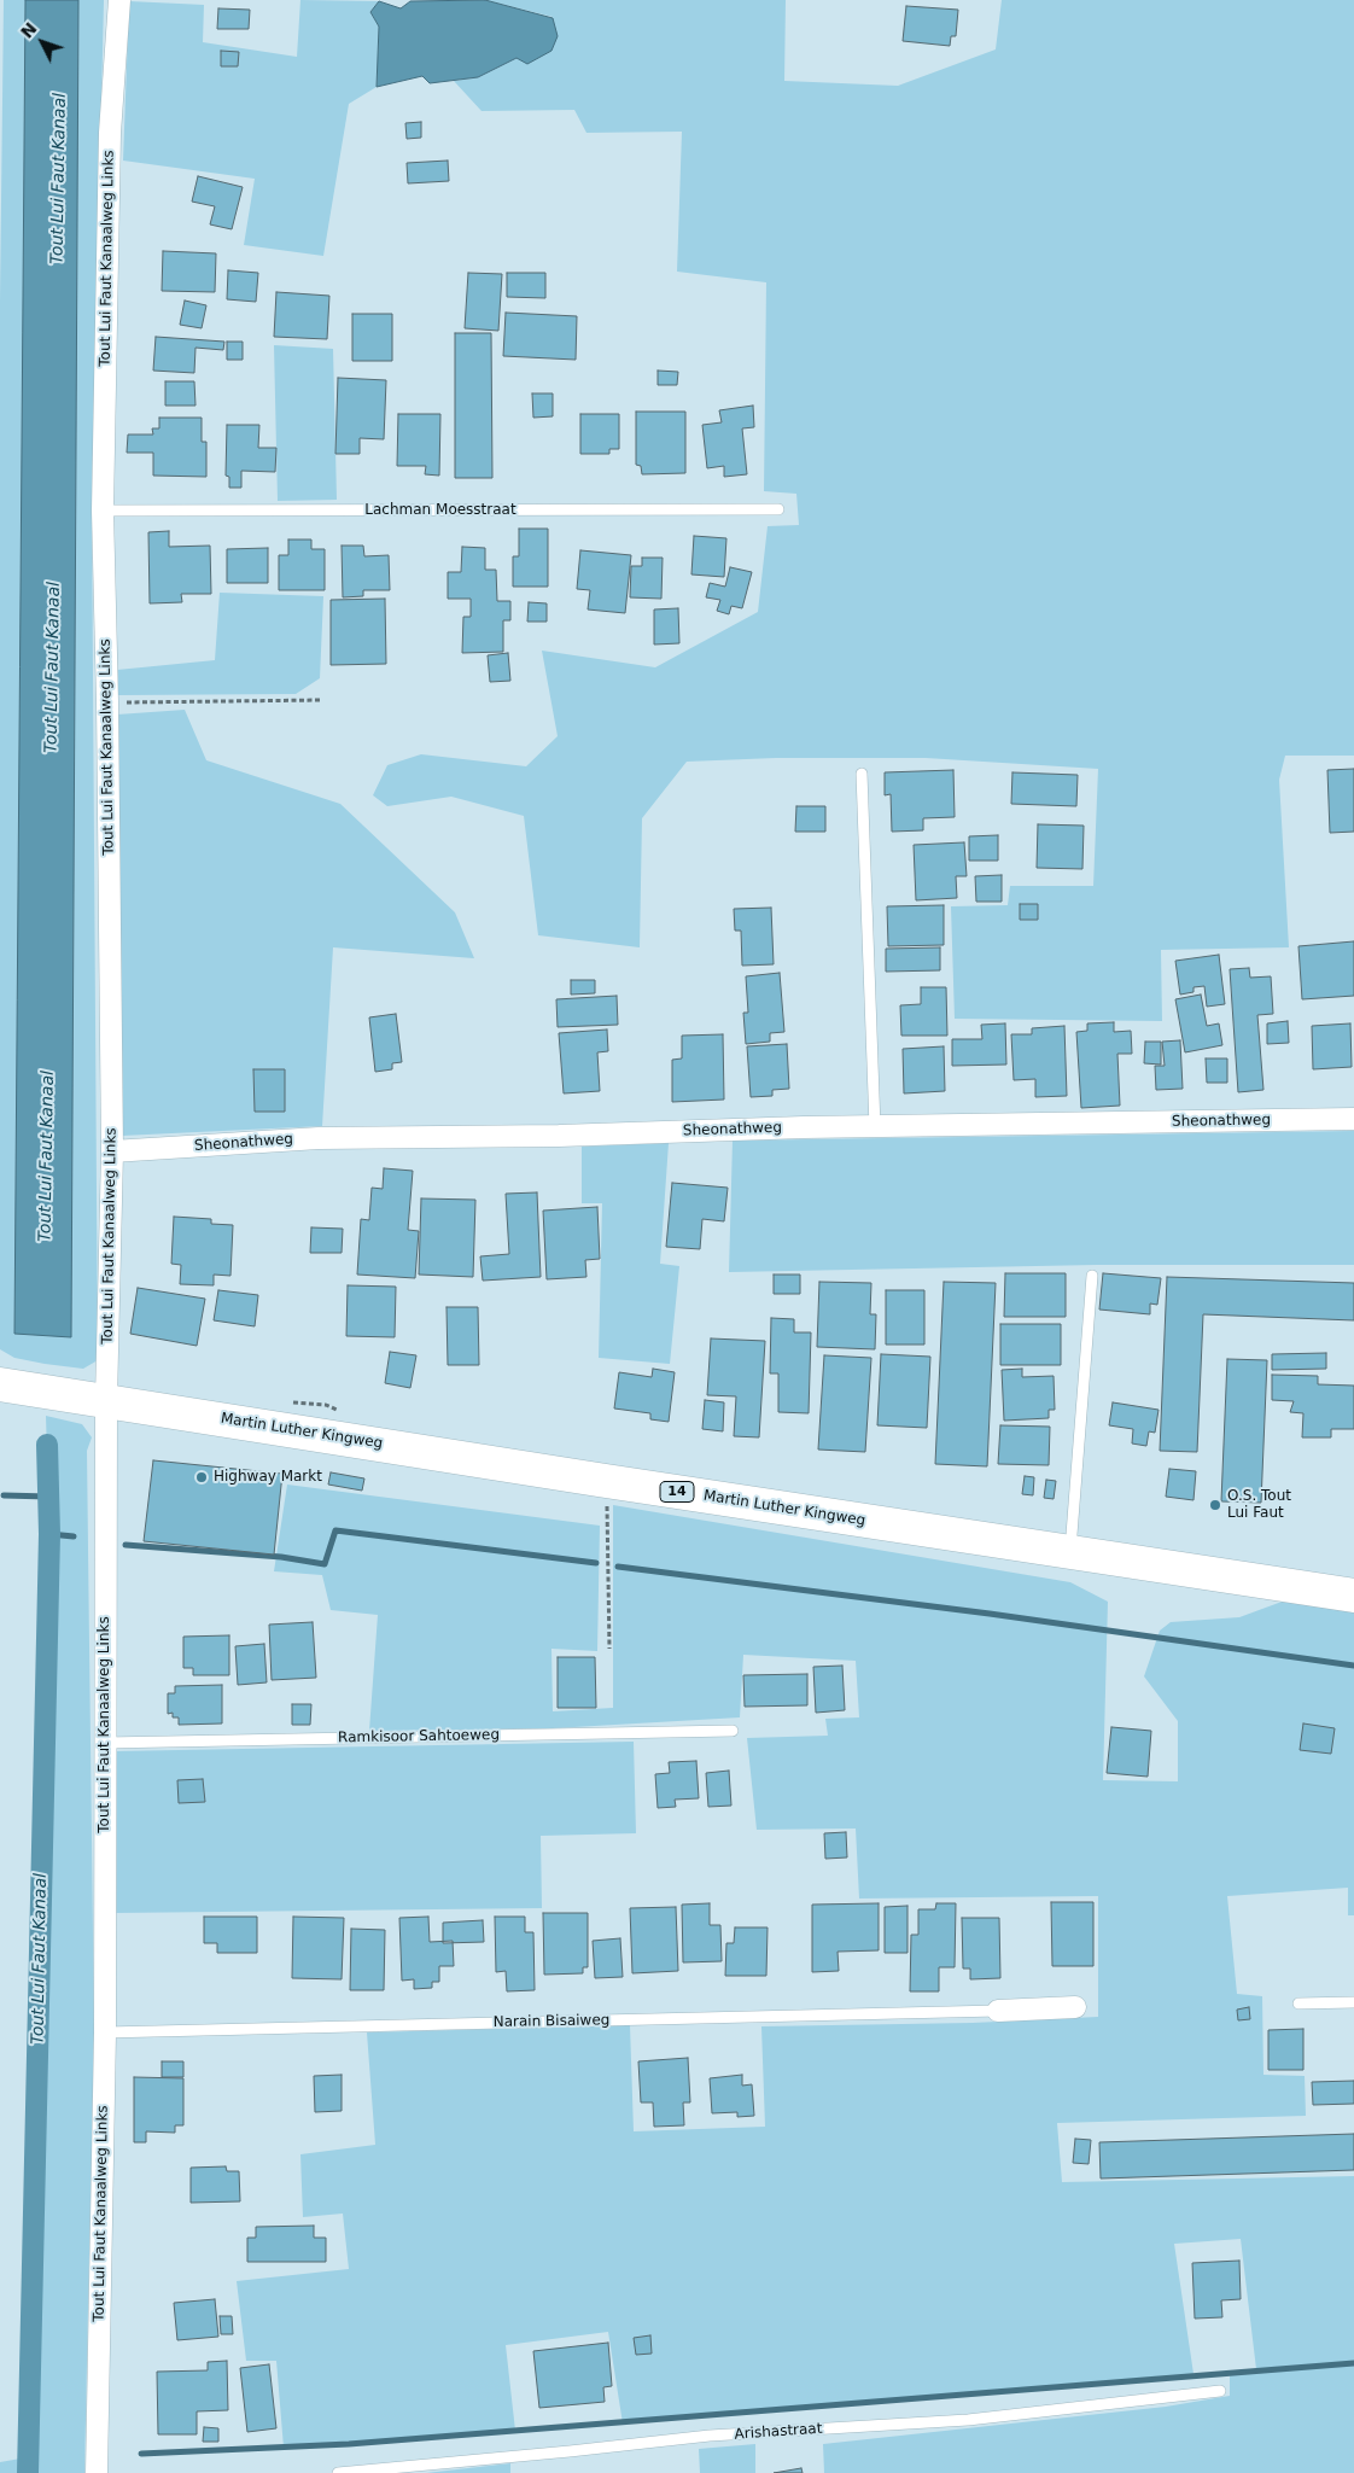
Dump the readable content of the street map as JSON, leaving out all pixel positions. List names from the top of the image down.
{
  "streets": {
    "main road": ["Martin Luther Kingweg", "14"],
    "street": ["Tout Lui Faut Kanaalweg Links", "Sheonathweg"],
    "lane": [
      "Lachman Moesstraat",
      "Ramkisoor Sahtoeweg",
      "Narain Bisaiweg",
      "Arishastraat"
    ]
  },
  "crossings": [
    ["Tout Lui Faut Kanaalweg Links", "Lachman Moesstraat"],
    ["Tout Lui Faut Kanaalweg Links", "Sheonathweg"],
    ["Tout Lui Faut Kanaalweg Links", "Martin Luther Kingweg"],
    ["Tout Lui Faut Kanaalweg Links", "Ramkisoor Sahtoeweg"],
    ["Tout Lui Faut Kanaalweg Links", "Narain Bisaiweg"]
  ],
  "water": ["Tout Lui Faut Kanaal"],
  "places": ["Highway Markt", "O.S. Tout Lui Faut"],
  "north": "top left"
}
